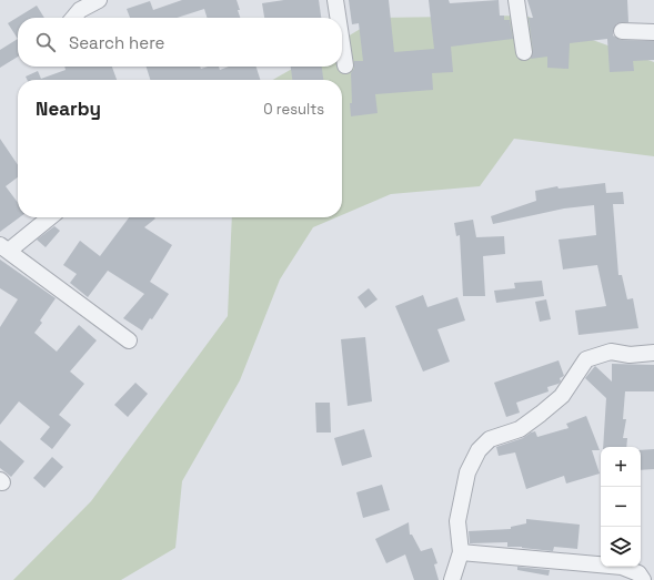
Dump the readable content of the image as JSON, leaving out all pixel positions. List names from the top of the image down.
{
  "page": {
    "search": "Search here",
    "heading": ["Nearby", "0 results"],
    "map_buttons": ["+", "−"]
  }
}
